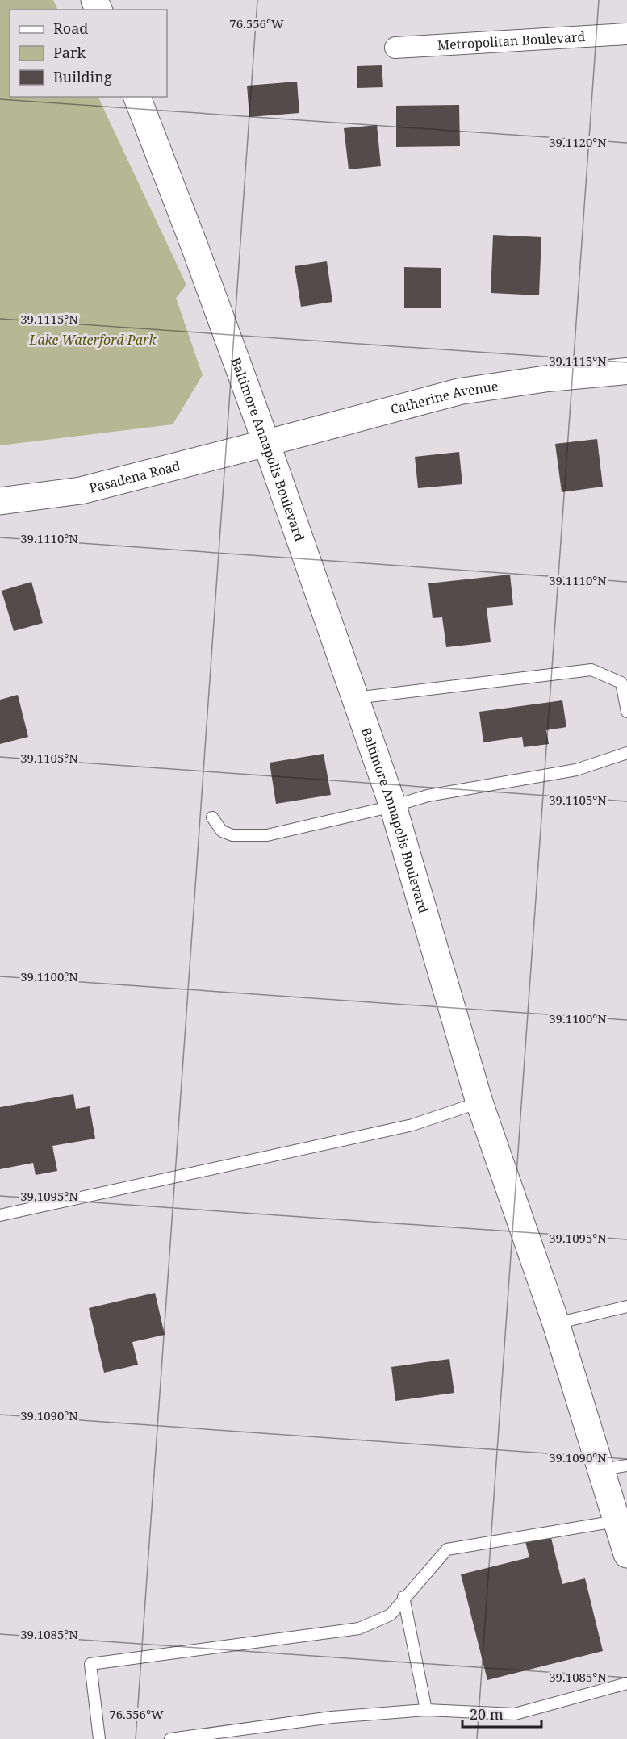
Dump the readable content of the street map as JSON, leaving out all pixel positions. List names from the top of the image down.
{
  "streets": {
    "main road": ["Baltimore Annapolis Boulevard", "Pasadena Road"],
    "street": ["Metropolitan Boulevard", "Catherine Avenue"]
  },
  "crossings": [
    ["Catherine Avenue", "Baltimore Annapolis Boulevard"],
    ["Catherine Avenue", "Pasadena Road"],
    ["Baltimore Annapolis Boulevard", "Pasadena Road"]
  ],
  "parks": ["Lake Waterford Park"],
  "legend": ["Road", "Park", "Building"],
  "scale_bar": "20 m",
  "coordinates": [
    "76.556°W",
    "39.1120°N",
    "39.1115°N",
    "39.1110°N",
    "39.1105°N",
    "39.1100°N",
    "39.1095°N",
    "39.1090°N",
    "39.1085°N"
  ]
}
